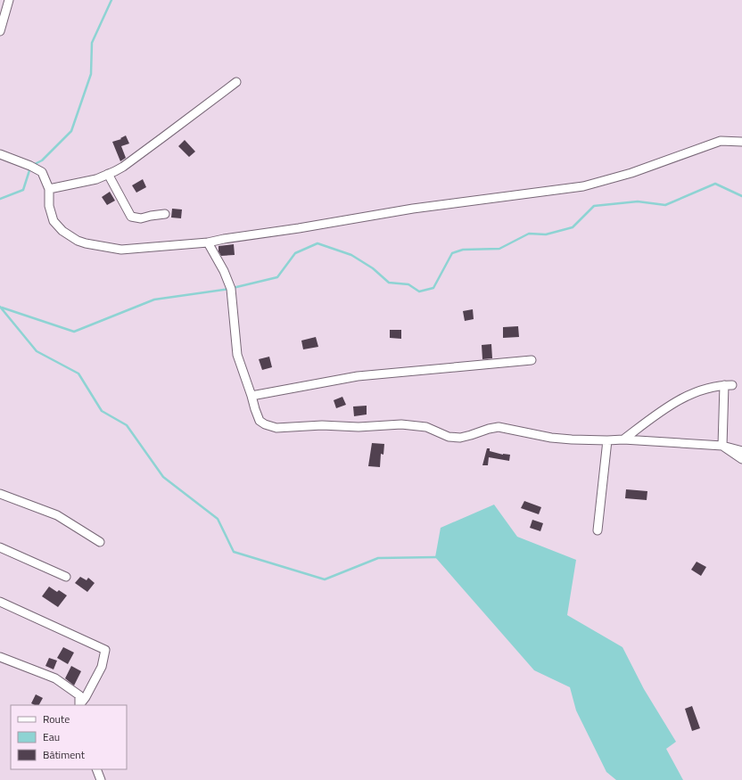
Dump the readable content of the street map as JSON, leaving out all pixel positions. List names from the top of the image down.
{
  "legend": ["Route", "Eau", "Bâtiment"]
}
